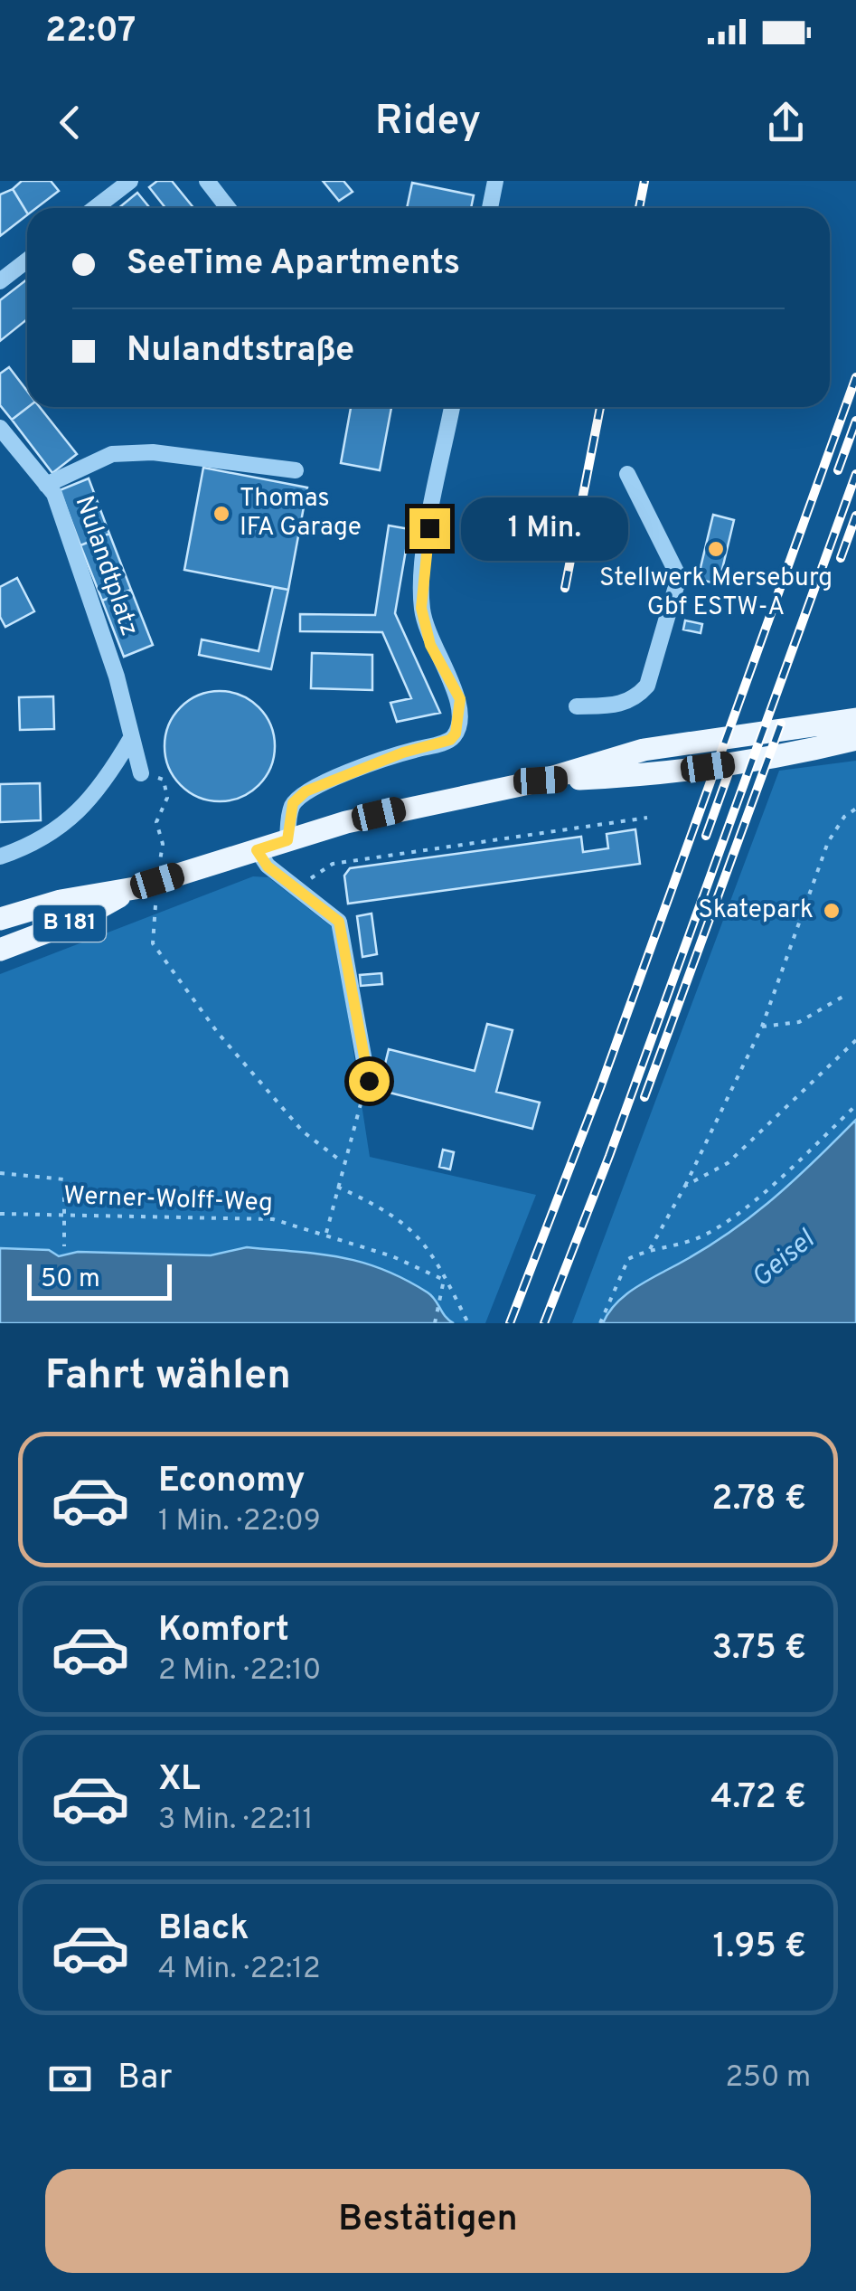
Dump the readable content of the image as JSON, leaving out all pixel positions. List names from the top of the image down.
{
  "streets": {
    "main road": ["B 181"],
    "street": ["Nulandtplatz"],
    "path": ["Werner-Wolff-Weg"]
  },
  "water": ["Geisel"],
  "places": ["Thomas IFA Garage", "Stellwerk Merseburg Gbf ESTW-A", "Skatepark"],
  "scale_bar": "50 m",
  "page": {
    "status": "22:07",
    "header": "Ridey",
    "banner": ["SeeTime Apartments", "Nulandtstraße"],
    "bubble": "1 Min.",
    "scale": "50 m",
    "heading": "Fahrt wählen",
    "list": [
      {
        "name": "Economy",
        "note": "1 Min. · 22:09",
        "value": "2.78 €"
      },
      {
        "name": "Komfort",
        "note": "2 Min. · 22:10",
        "value": "3.75 €"
      },
      {
        "name": "XL",
        "note": "3 Min. · 22:11",
        "value": "4.72 €"
      },
      {
        "name": "Black",
        "note": "4 Min. · 22:12",
        "value": "1.95 €"
      }
    ],
    "pay": ["Bar", "250 m"],
    "buttons": "Bestätigen"
  }
}
